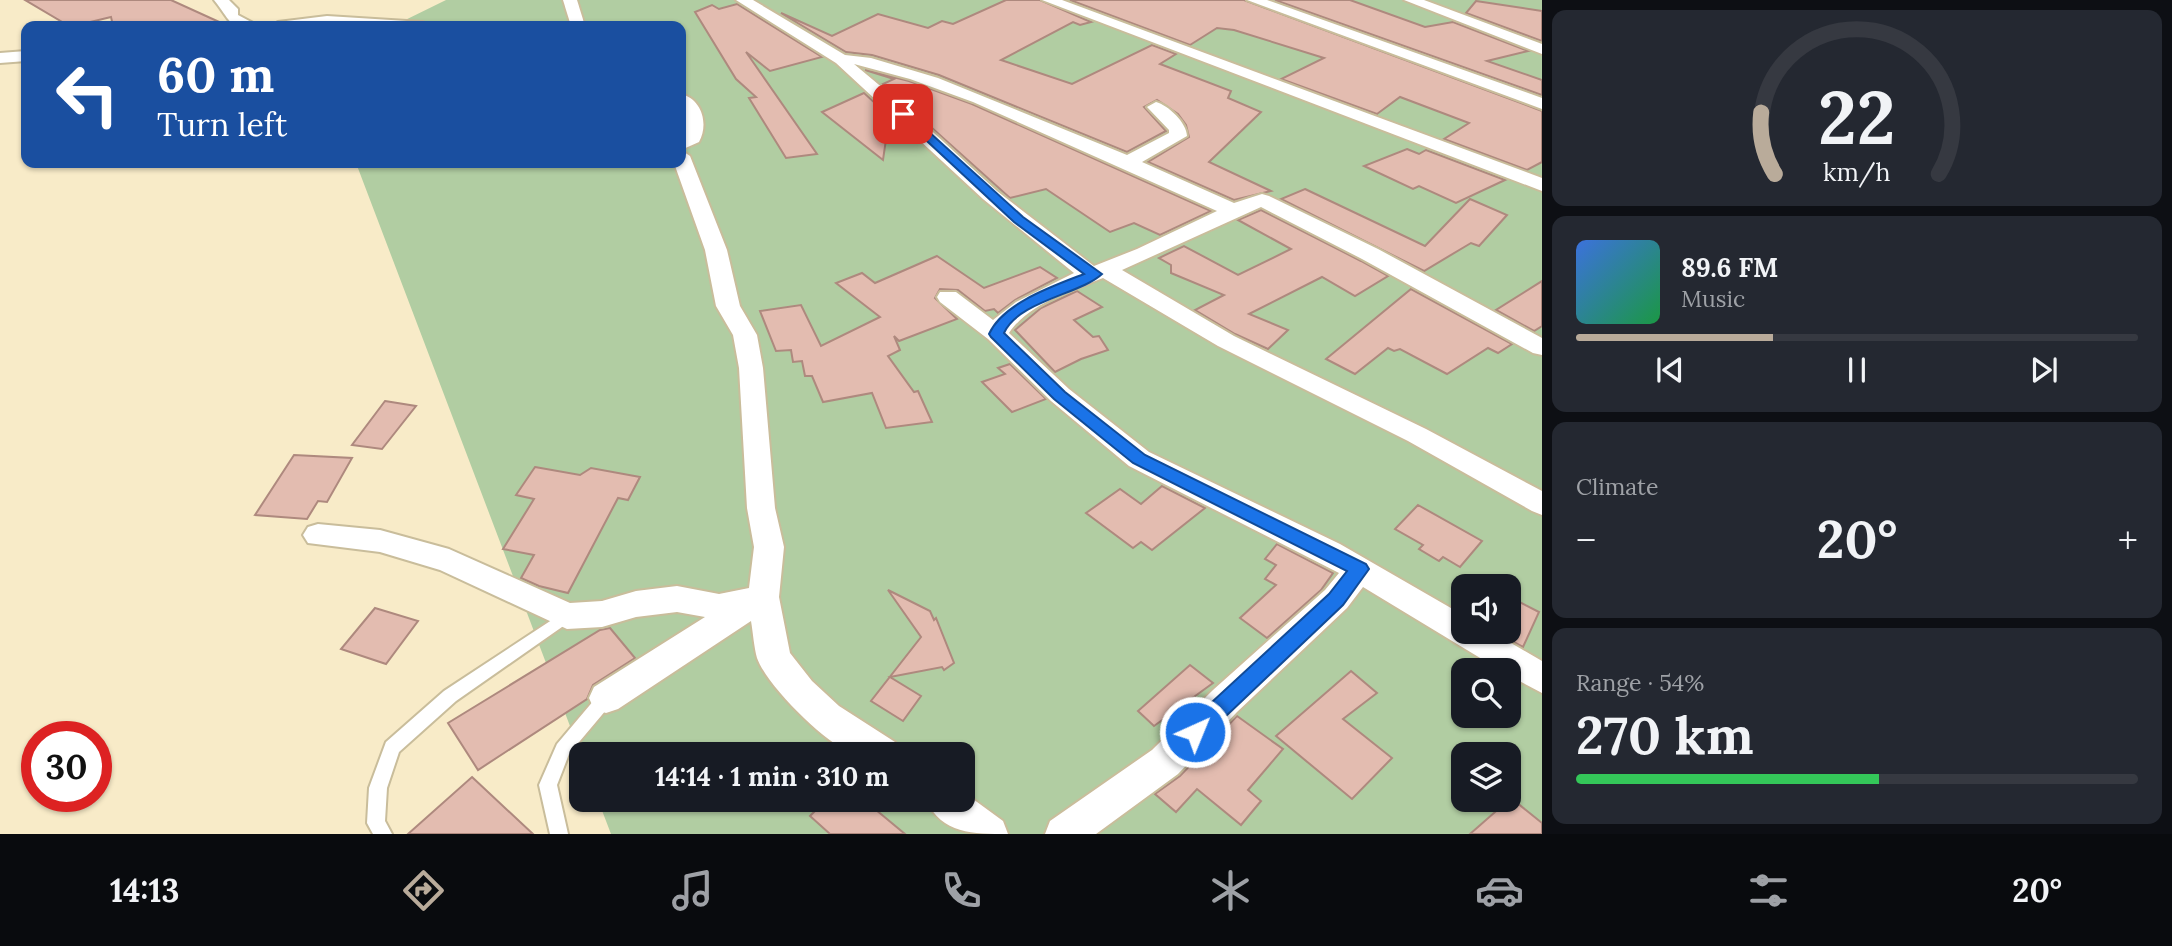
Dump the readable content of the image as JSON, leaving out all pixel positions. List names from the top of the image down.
{
  "page": {
    "turn": ["60 m", "Turn left"],
    "song": ["89.6 FM", "Music"],
    "tile": [
      "Climate",
      ["Range · 54%", "270 km"]
    ],
    "heat": ["−", "20°", "+"],
    "limit": "30",
    "trip": "14:14 · 1 min · 310 m",
    "tabs": ["14:13", "20°"],
    "gauge": ["22", "km/h"]
  }
}
